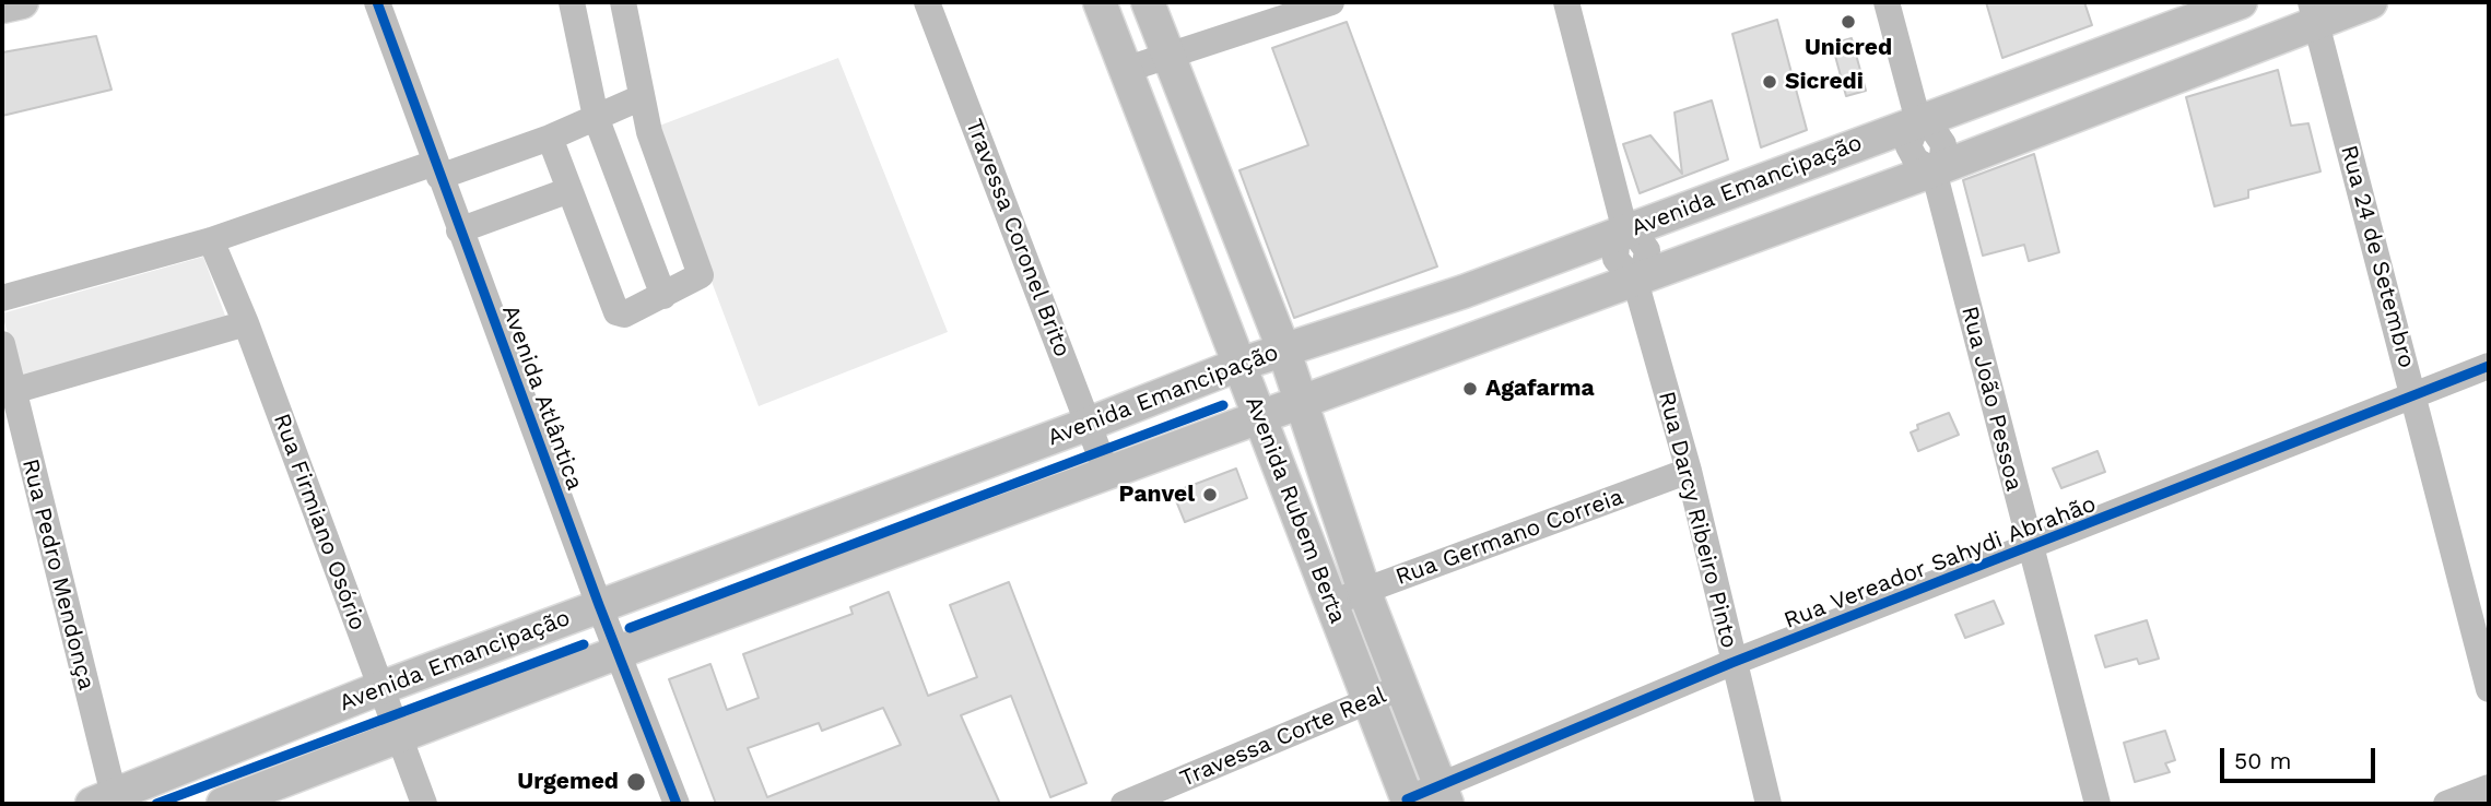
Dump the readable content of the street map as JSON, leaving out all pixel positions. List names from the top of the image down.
{
  "streets": {
    "main road": ["Avenida Emancipação", "Avenida Rubem Berta"],
    "street": [
      "Travessa Coronel Brito",
      "Rua 24 de Setembro",
      "Avenida Atlântica",
      "Rua João Pessoa",
      "Rua Darcy Ribeiro Pinto",
      "Rua Firmiano Osório",
      "Rua Germano Correia",
      "Rua Vereador Sahydi Abrahão",
      "Rua Pedro Mendonça",
      "Travessa Corte Real"
    ]
  },
  "crossings": [
    ["Avenida Emancipação", "Travessa Coronel Brito"],
    ["Avenida Emancipação", "Avenida Atlântica"],
    ["Avenida Emancipação", "Rua João Pessoa"],
    ["Avenida Emancipação", "Avenida Rubem Berta"],
    ["Avenida Emancipação", "Rua Darcy Ribeiro Pinto"],
    ["Avenida Emancipação", "Rua Firmiano Osório"],
    ["Avenida Emancipação", "Rua Pedro Mendonça"],
    ["Rua 24 de Setembro", "Rua Vereador Sahydi Abrahão"],
    ["Rua João Pessoa", "Rua Vereador Sahydi Abrahão"],
    ["Avenida Rubem Berta", "Rua Germano Correia"],
    ["Avenida Rubem Berta", "Rua Vereador Sahydi Abrahão"],
    ["Avenida Rubem Berta", "Travessa Corte Real"],
    ["Rua Darcy Ribeiro Pinto", "Rua Germano Correia"],
    ["Rua Darcy Ribeiro Pinto", "Rua Vereador Sahydi Abrahão"]
  ],
  "places": [
    "Unicred",
    "Sicredi",
    "Agafarma",
    "Panvel",
    "Urgemed"
  ],
  "scale_bar": "50 m"
}
